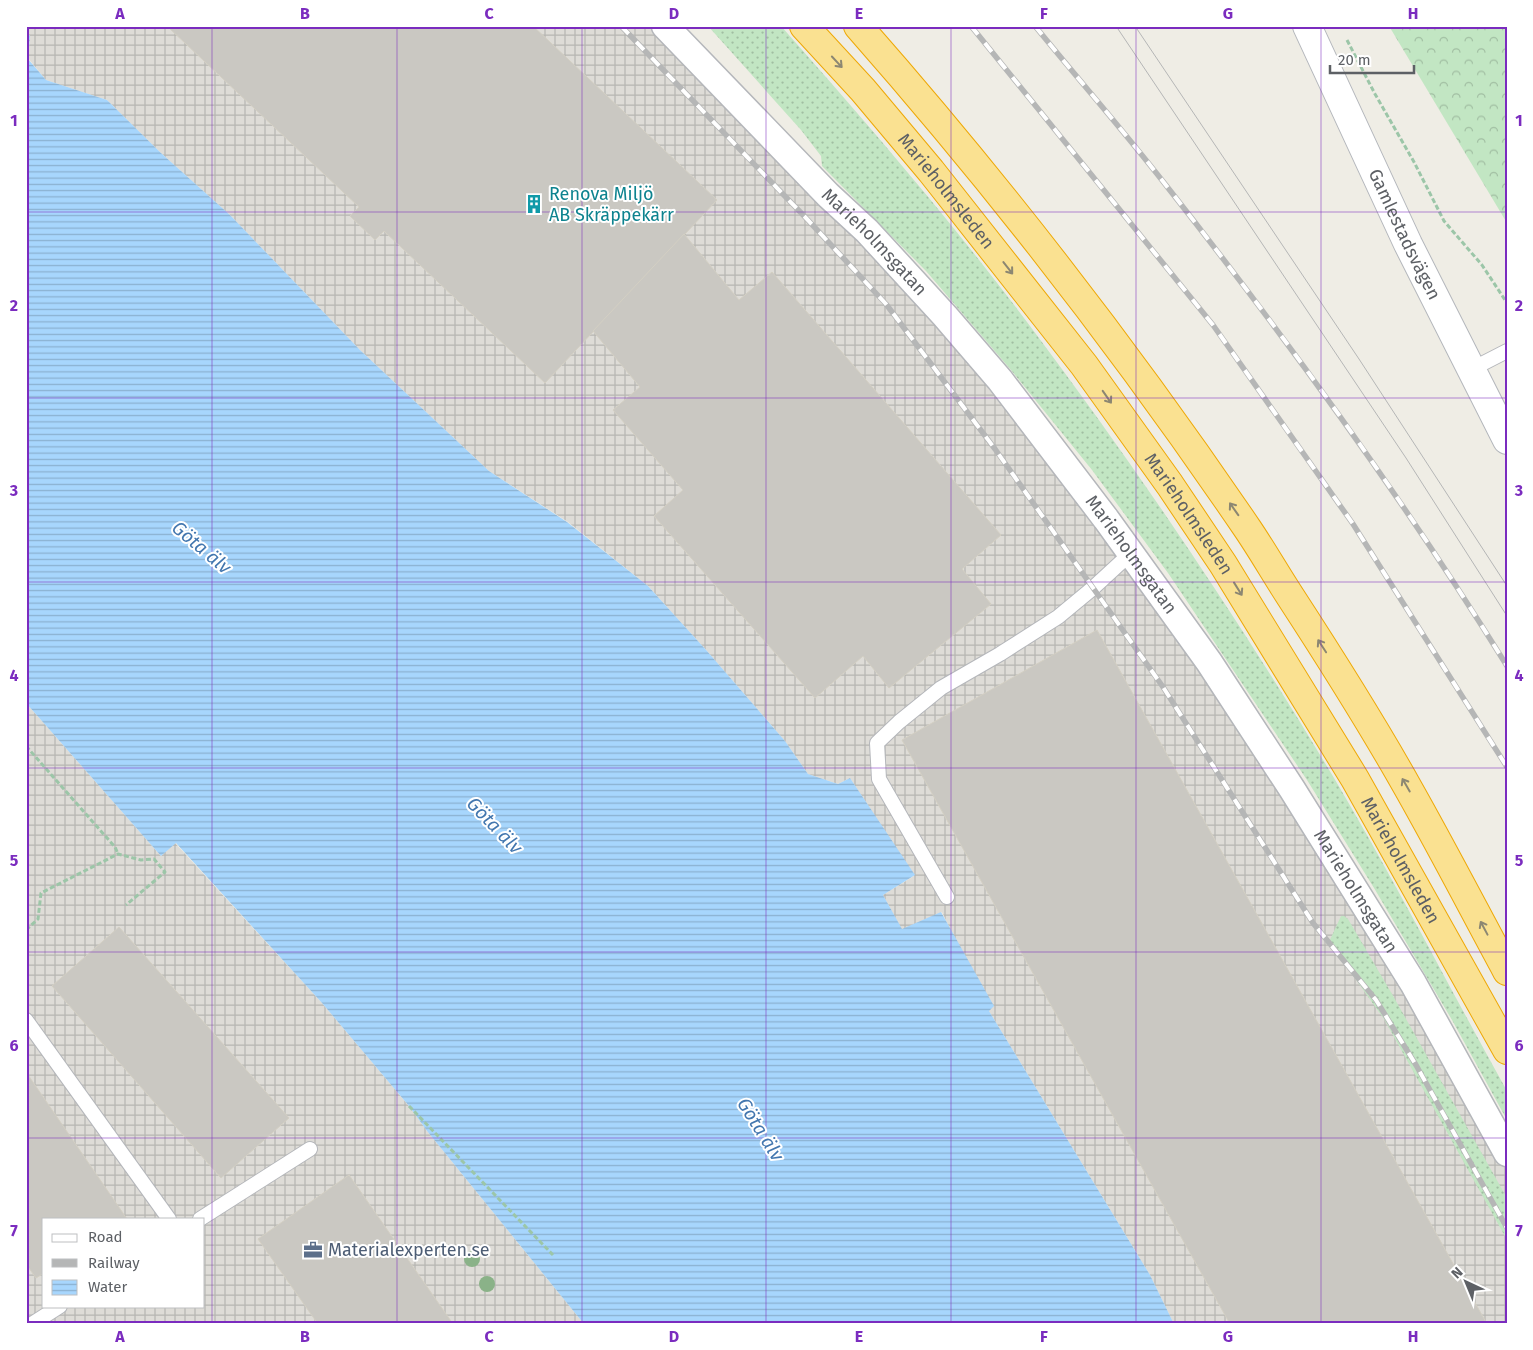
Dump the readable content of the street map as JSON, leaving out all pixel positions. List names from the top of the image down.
{
  "streets": {
    "highway": ["Marieholmsleden"],
    "street": ["Gamlestadsvägen", "Marieholmsgatan"]
  },
  "water": ["Göta älv"],
  "places": {
    "building": ["Renova Miljö AB Skräppekärr"],
    "office": ["Materialexperten.se"]
  },
  "legend": ["Road", "Railway", "Water"],
  "scale_bar": "20 m",
  "north": "top left",
  "grid": {
    "columns": [
      "A",
      "B",
      "C",
      "D",
      "E",
      "F",
      "G",
      "H"
    ],
    "rows": [
      "1",
      "2",
      "3",
      "4",
      "5",
      "6",
      "7"
    ]
  }
}
